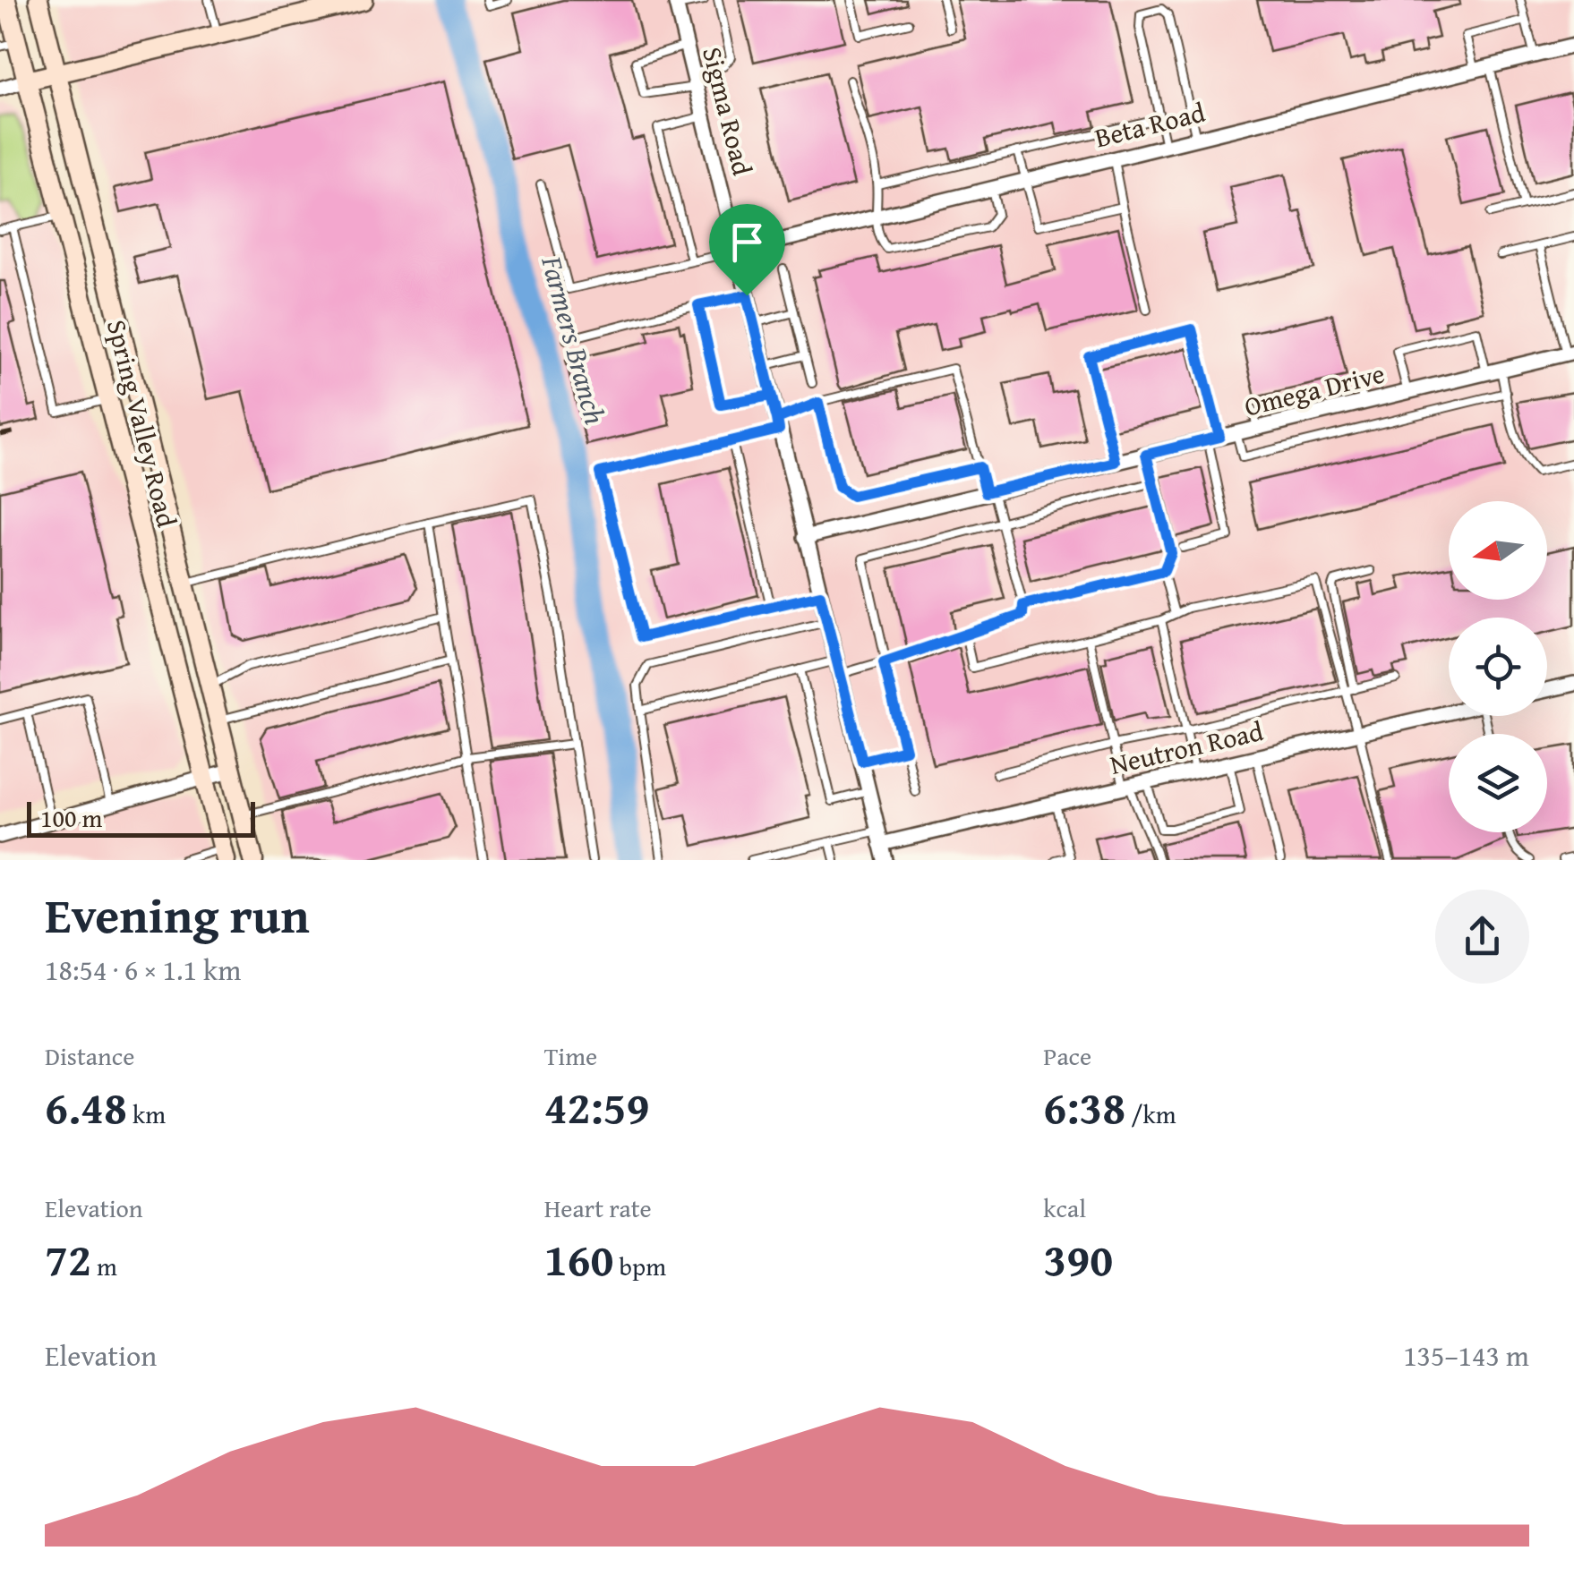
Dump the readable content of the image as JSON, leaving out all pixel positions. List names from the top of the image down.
{
  "streets": {
    "main road": ["Spring Valley Road"],
    "street": [
      "Sigma Road",
      "Beta Road",
      "Omega Drive",
      "Neutron Road"
    ]
  },
  "crossings": [
    ["Sigma Road", "Beta Road"],
    ["Sigma Road", "Omega Drive"],
    ["Sigma Road", "Neutron Road"]
  ],
  "water": ["Farmers Branch"],
  "scale_bar": "100 m",
  "north": "left",
  "page": {
    "scale": "100 m",
    "heading": ["Evening run", "18:54 · 6 × 1.1 km"],
    "stats": [
      ["Distance", "6.48 km"],
      ["Time", "42:59"],
      ["Pace", "6:38 /km"],
      ["Elevation", "72 m"],
      ["Heart rate", "160 bpm"],
      ["kcal", "390"]
    ],
    "chart": ["Elevation", "135–143 m"]
  }
}
